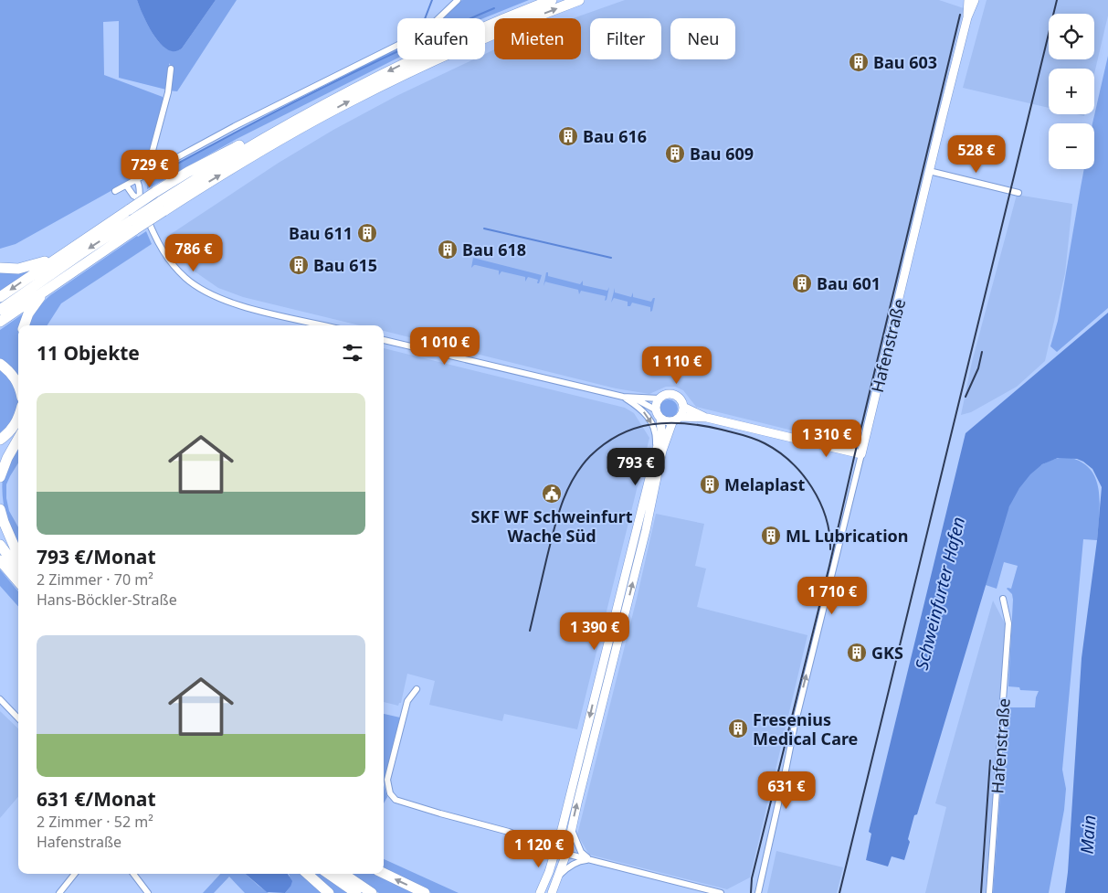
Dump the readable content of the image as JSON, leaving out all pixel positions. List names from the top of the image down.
{
  "streets": {
    "street": ["Hafenstraße"]
  },
  "one_way": ["Hafenstraße"],
  "water": ["Schweinfurter Hafen", "Main"],
  "places": {
    "building": [
      "Bau 603",
      "Bau 616",
      "Bau 609",
      "Bau 611",
      "Bau 618",
      "Bau 615",
      "Bau 601",
      "Melaplast",
      "ML Lubrication",
      "GKS",
      "Fresenius Medical Care"
    ],
    "public building": ["SKF WF Schweinfurt Wache Süd"]
  },
  "page": {
    "map_buttons": ["+", "−"],
    "chip": [
      "Kaufen",
      "Mieten",
      "Filter",
      "Neu"
    ],
    "price": [
      "528 €",
      "729 €",
      "786 €",
      "1 010 €",
      "1 110 €",
      "1 310 €",
      "793 €",
      "1 710 €",
      "1 390 €",
      "631 €",
      "1 120 €"
    ],
    "heading": "11 Objekte",
    "list": [
      {
        "name": "793 €/Monat",
        "note": "2 Zimmer · 70 m² · Hans-Böckler-Straße"
      },
      {
        "name": "631 €/Monat",
        "note": "2 Zimmer · 52 m² · Hafenstraße"
      }
    ]
  }
}
